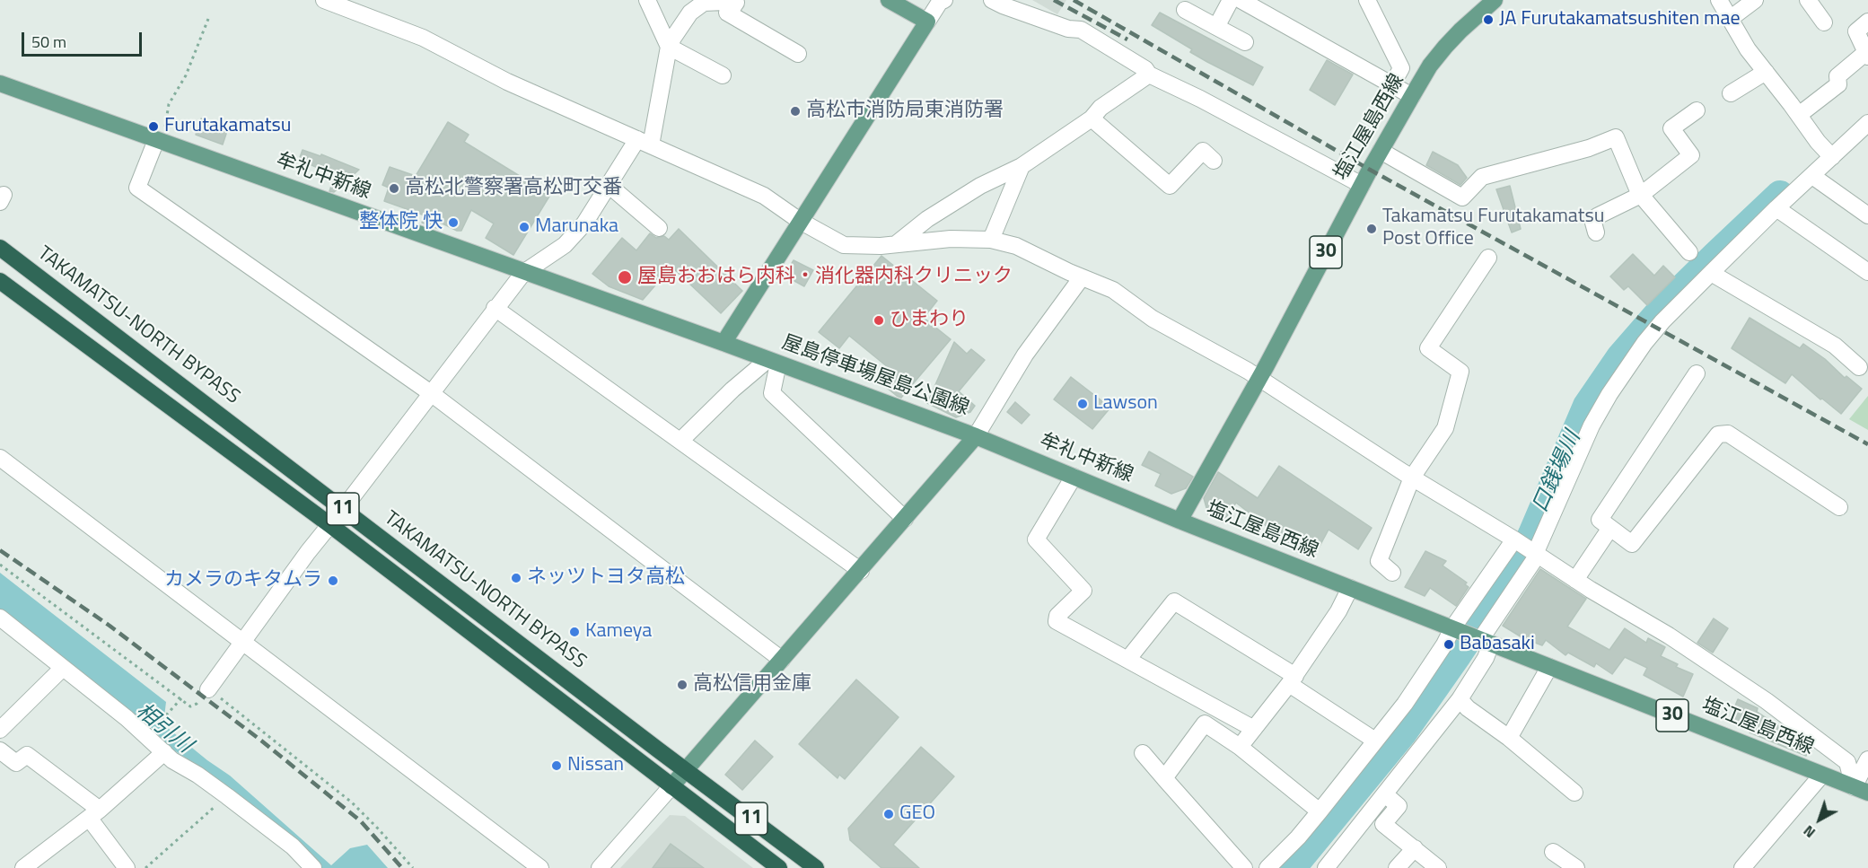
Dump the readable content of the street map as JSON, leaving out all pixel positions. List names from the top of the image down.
{
  "streets": {
    "highway": ["TAKAMATSU-NORTH BYPASS", "11"],
    "main road": [
      "塩江屋島西線",
      "牟礼中新線",
      "30",
      "屋島停車場屋島公園線"
    ]
  },
  "crossings": [
    ["塩江屋島西線", "牟礼中新線"],
    ["牟礼中新線", "屋島停車場屋島公園線"],
    ["TAKAMATSU-NORTH BYPASS", "屋島停車場屋島公園線"]
  ],
  "water": ["口銭場川", "相引川"],
  "places": [
    "JA Furutakamatsushiten mae",
    "高松市消防局東消防署",
    "Furutakamatsu",
    "高松北警察署高松町交番",
    "整体院 快",
    "Marunaka",
    "Takamatsu Furutakamatsu Post Office",
    "屋島おおはら内科・消化器内科クリニック",
    "ひまわり",
    "Lawson",
    "ネッツトヨタ高松",
    "カメラのキタムラ",
    "Kameya",
    "Babasaki",
    "高松信用金庫",
    "Nissan",
    "GEO"
  ],
  "scale_bar": "50 m",
  "north": "bottom left"
}
